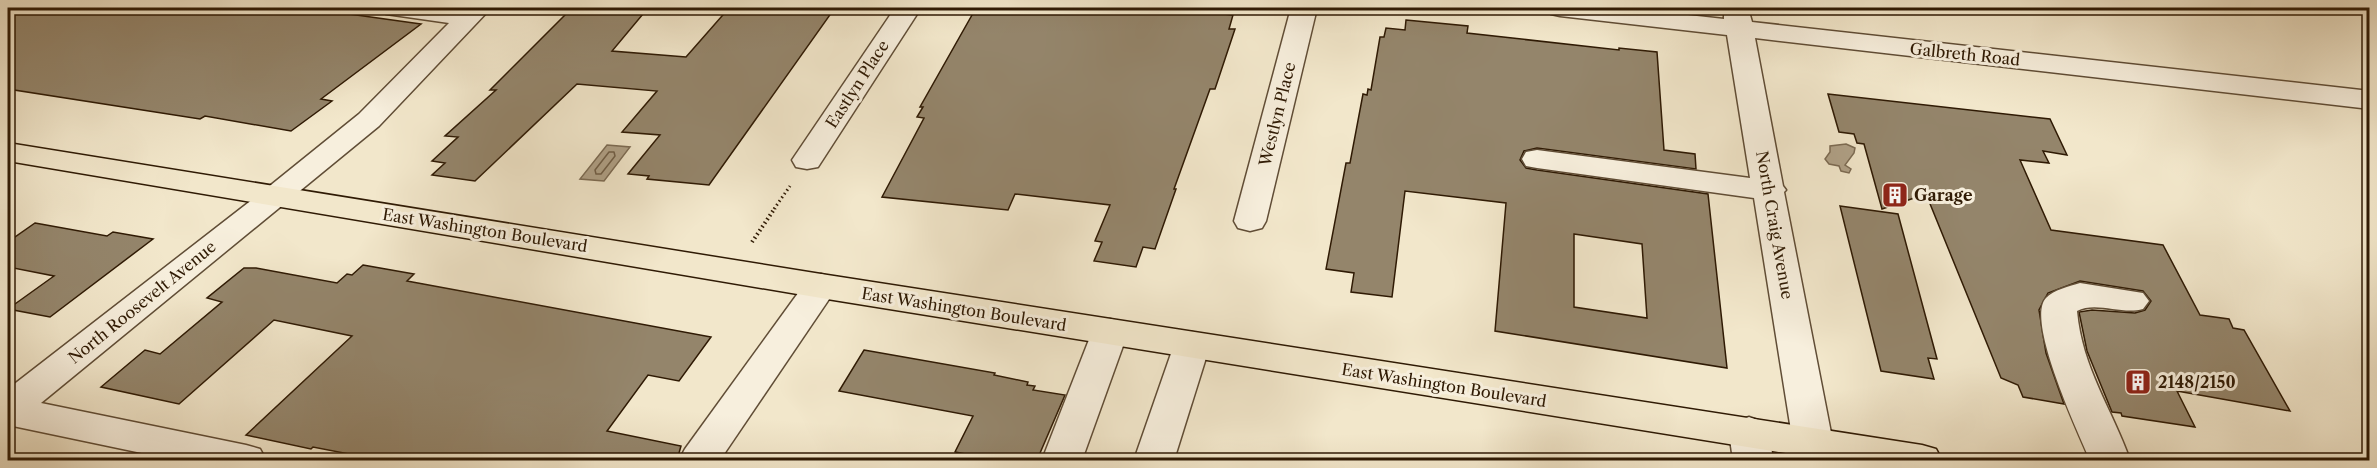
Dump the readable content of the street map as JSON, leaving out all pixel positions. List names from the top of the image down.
{
  "streets": {
    "main road": ["East Washington Boulevard"],
    "street": [
      "Galbreth Road",
      "Eastlyn Place",
      "Westlyn Place",
      "North Craig Avenue",
      "North Roosevelt Avenue"
    ]
  },
  "crossings": [
    ["Galbreth Road", "North Craig Avenue"],
    ["North Craig Avenue", "East Washington Boulevard"],
    ["East Washington Boulevard", "North Roosevelt Avenue"]
  ],
  "places": {
    "building": ["Garage", "2148/2150"]
  }
}
